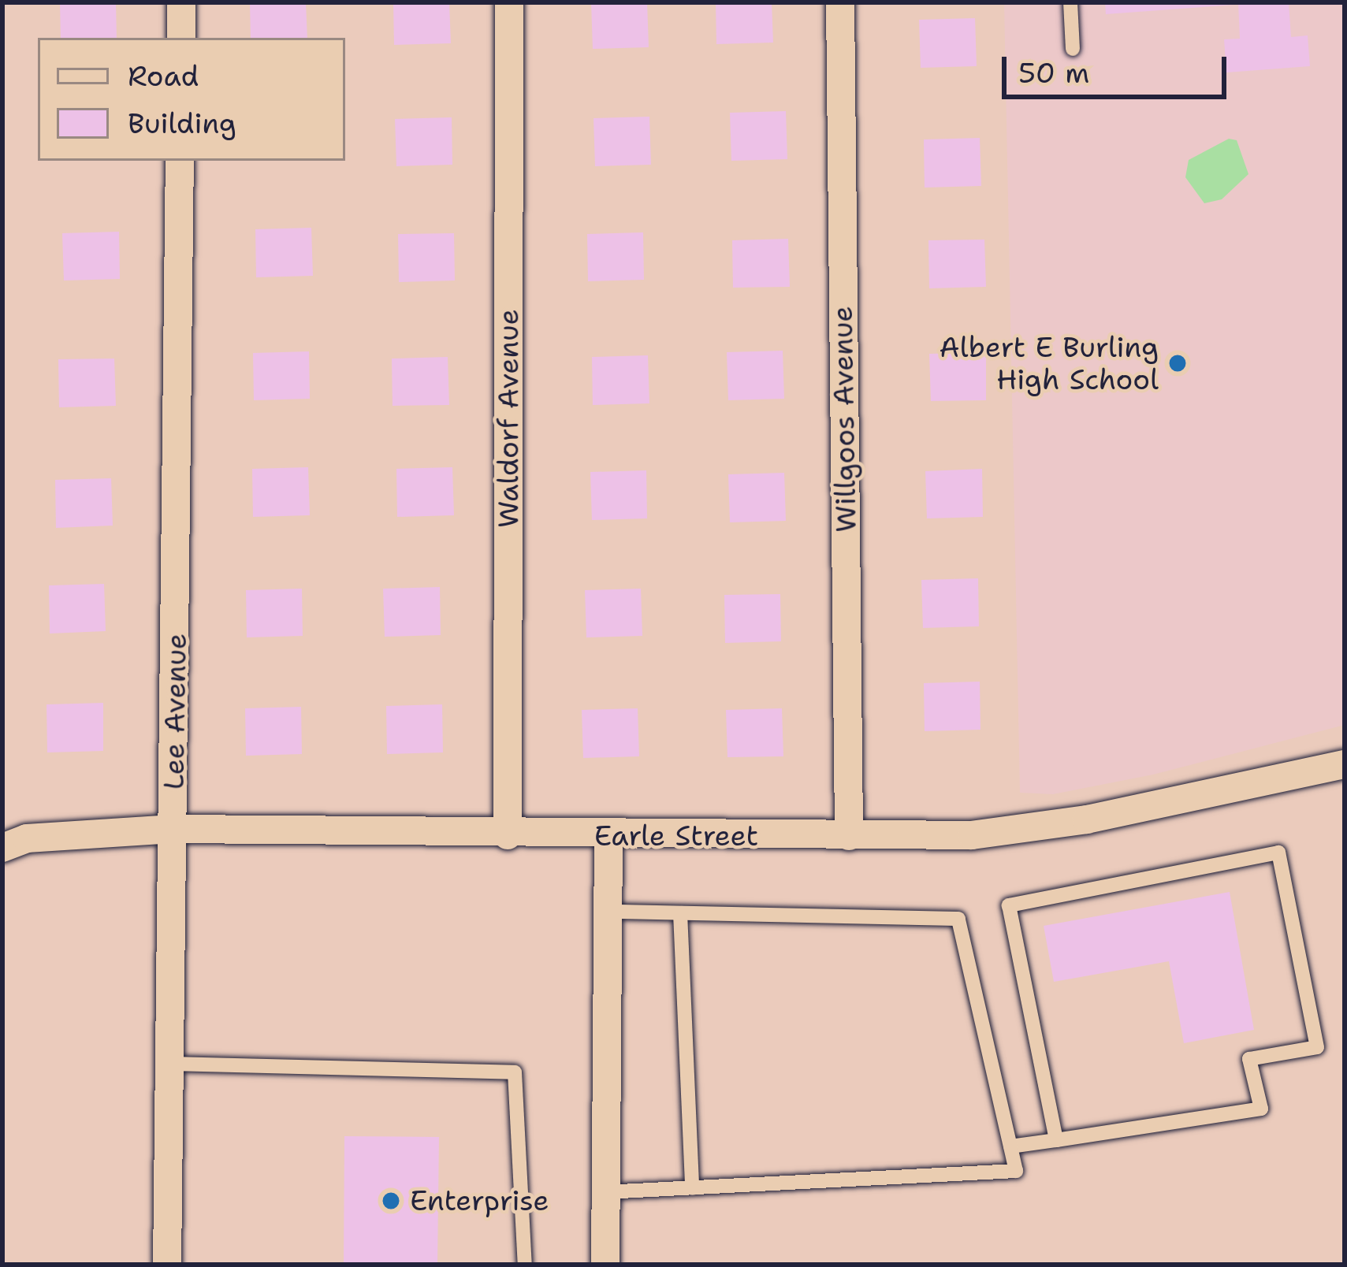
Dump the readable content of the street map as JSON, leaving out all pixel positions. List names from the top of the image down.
{
  "streets": {
    "street": [
      "Waldorf Avenue",
      "Willgoos Avenue",
      "Lee Avenue",
      "Earle Street"
    ]
  },
  "crossings": [
    ["Waldorf Avenue", "Earle Street"],
    ["Willgoos Avenue", "Earle Street"],
    ["Lee Avenue", "Earle Street"]
  ],
  "places": ["Albert E Burling High School", "Enterprise"],
  "legend": ["Road", "Building"],
  "scale_bar": "50 m"
}
